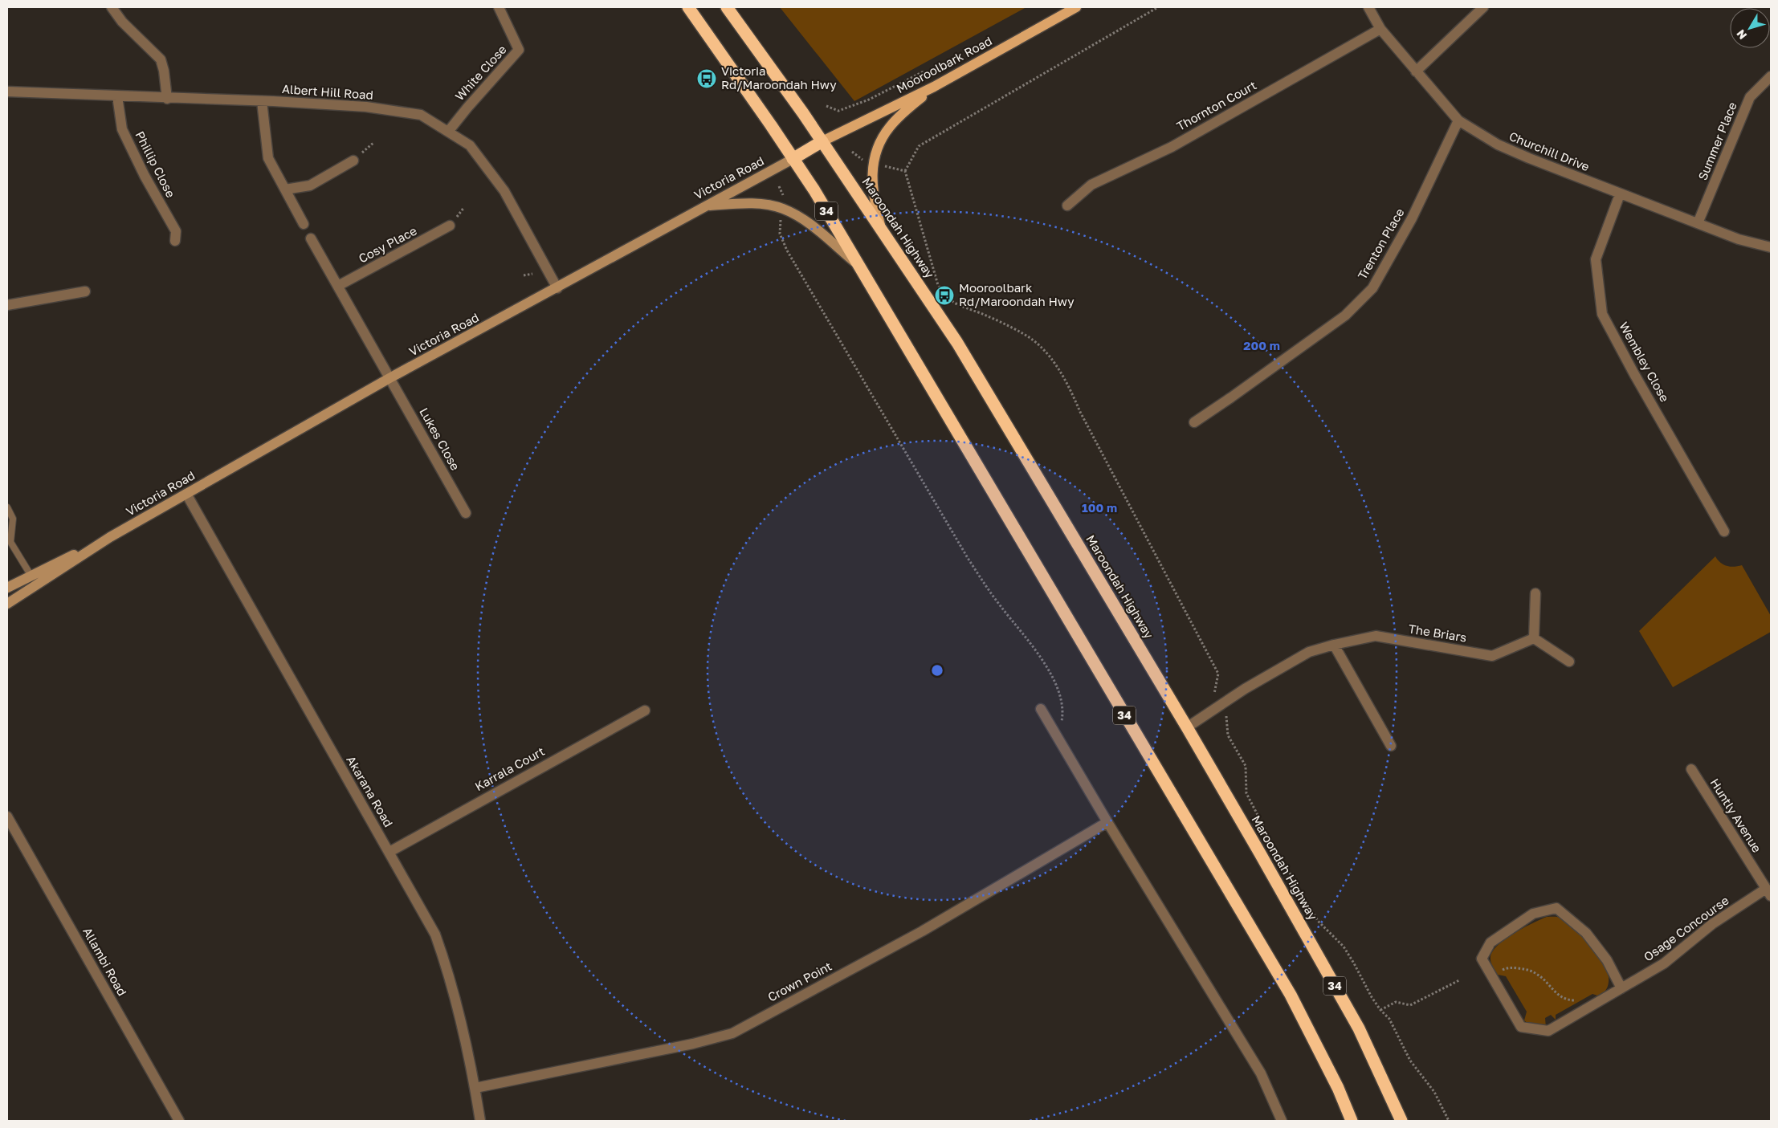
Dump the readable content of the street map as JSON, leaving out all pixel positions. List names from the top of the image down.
{
  "streets": {
    "highway": ["34", "Maroondah Highway"],
    "main road": ["Mooroolbark Road", "Victoria Road"],
    "street": [
      "White Close",
      "Albert Hill Road",
      "Thornton Court",
      "Summer Place",
      "Churchill Drive",
      "Phillip Close",
      "Trenton Place",
      "Cosy Place",
      "Wembley Close",
      "Lukes Close",
      "The Briars",
      "Karrala Court",
      "Akarana Road",
      "Huntly Avenue",
      "Osage Concourse",
      "Allambi Road",
      "Crown Point"
    ]
  },
  "crossings": [
    ["Mooroolbark Road", "Maroondah Highway"],
    ["White Close", "Albert Hill Road"],
    ["Albert Hill Road", "Phillip Close"],
    ["Albert Hill Road", "Victoria Road"],
    ["Thornton Court", "Churchill Drive"],
    ["Summer Place", "Churchill Drive"],
    ["Churchill Drive", "Trenton Place"],
    ["Churchill Drive", "Wembley Close"],
    ["Victoria Road", "34"],
    ["Victoria Road", "Lukes Close"],
    ["Victoria Road", "Akarana Road"],
    ["Maroondah Highway", "The Briars"],
    ["Karrala Court", "Akarana Road"],
    ["Akarana Road", "Crown Point"],
    ["Huntly Avenue", "Osage Concourse"]
  ],
  "places": {
    "bus stop": ["Victoria Rd/Maroondah Hwy", "Mooroolbark Rd/Maroondah Hwy"]
  },
  "north": "bottom left",
  "rings": ["200 m", "100 m"]
}
